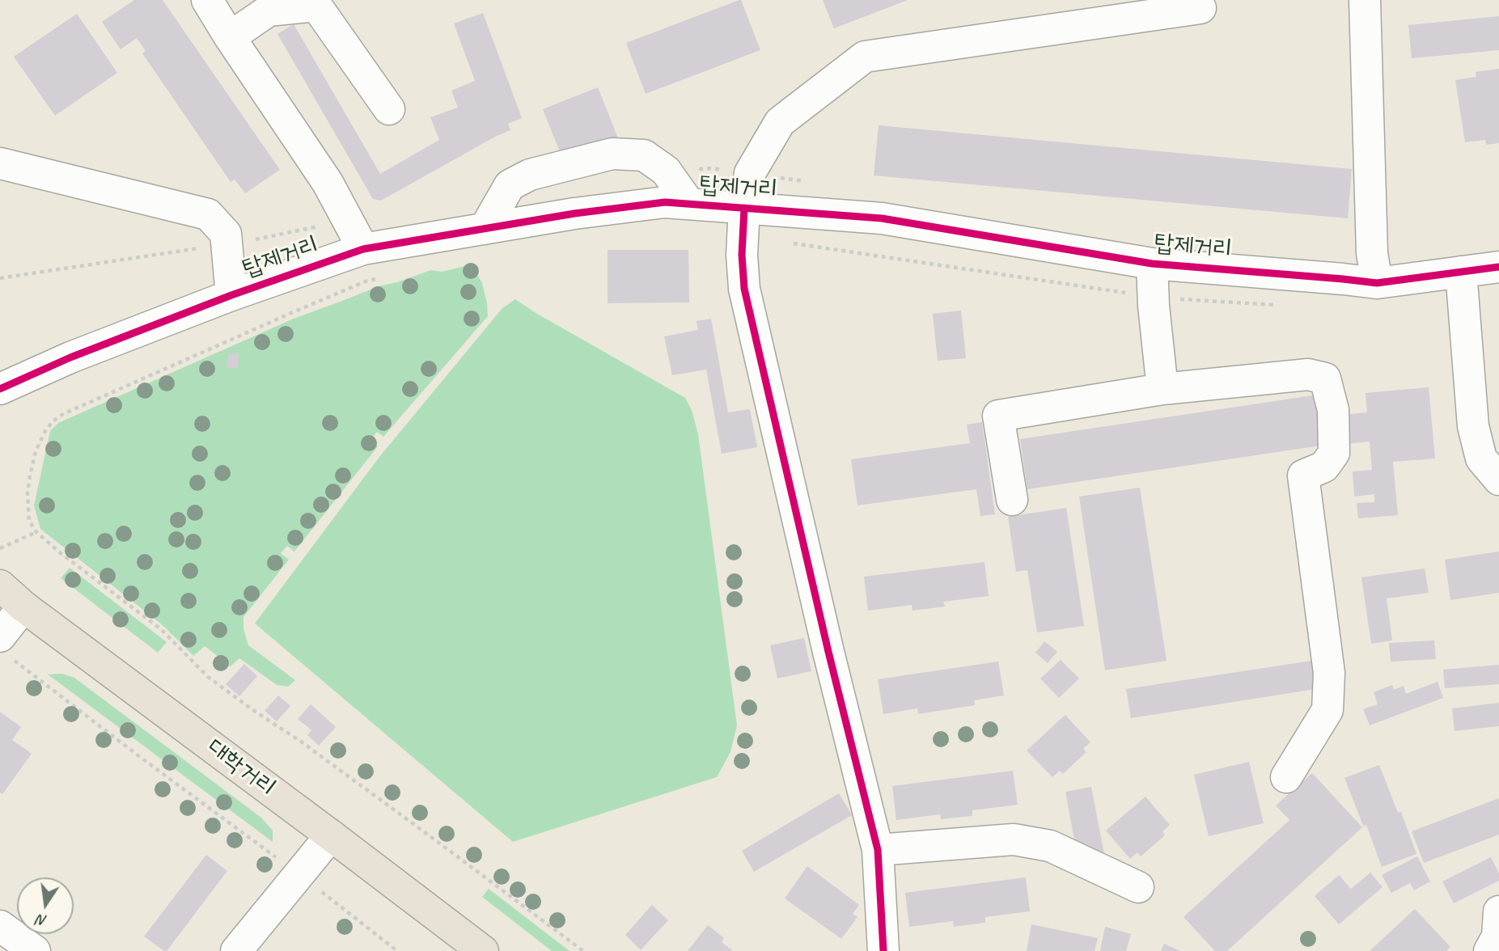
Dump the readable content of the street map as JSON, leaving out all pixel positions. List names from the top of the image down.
{
  "streets": {
    "main road": ["대학거리"],
    "street": ["탑제거리"]
  },
  "north": "bottom"
}
